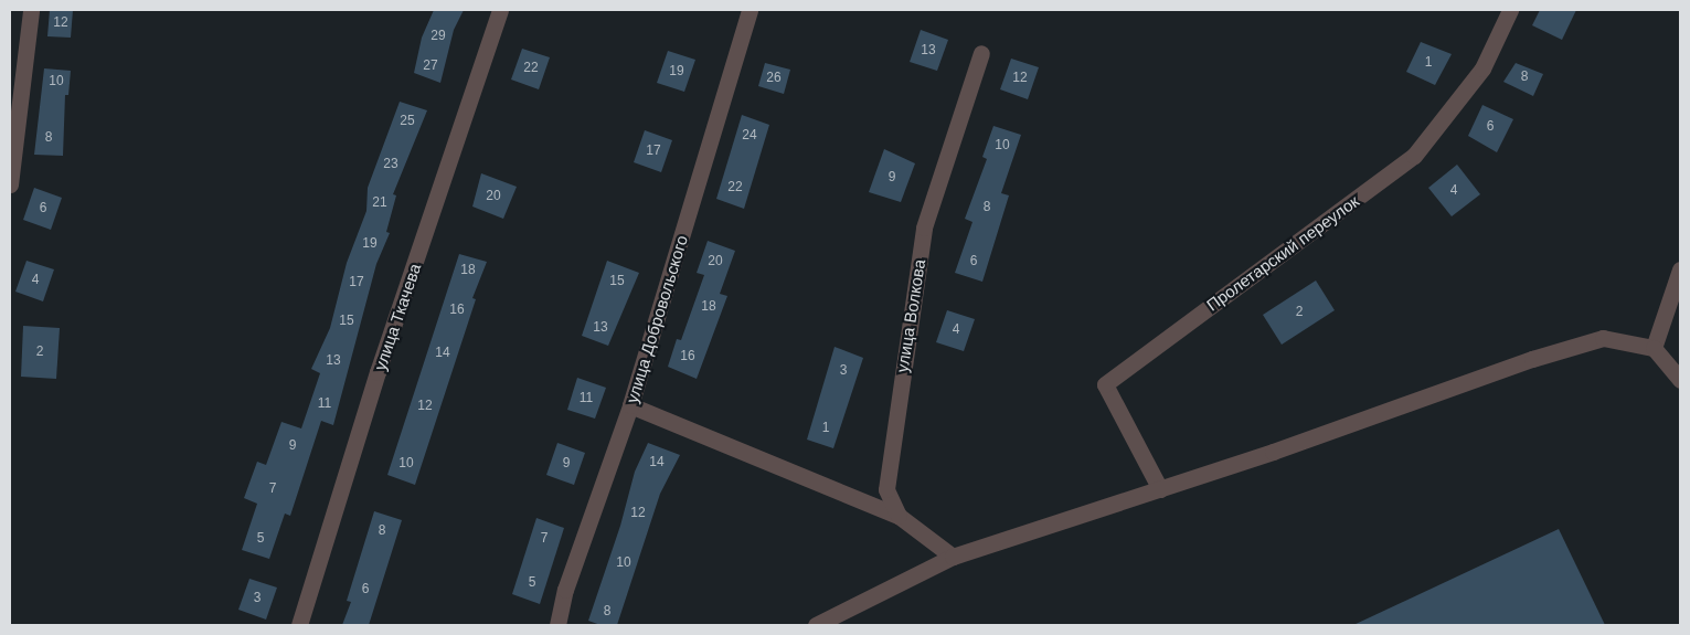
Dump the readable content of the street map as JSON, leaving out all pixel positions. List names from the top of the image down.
{
  "streets": {
    "street": [
      "Пролетарский переулок",
      "улица Волкова",
      "улица Ткачева",
      "улица Добровольского"
    ]
  },
  "house_numbers": [
    "12",
    "29",
    "13",
    "1",
    "27",
    "22",
    "19",
    "8",
    "26",
    "12",
    "10",
    "25",
    "6",
    "24",
    "8",
    "10",
    "17",
    "23",
    "9",
    "22",
    "4",
    "20",
    "21",
    "8",
    "6",
    "19",
    "20",
    "6",
    "18",
    "4",
    "15",
    "17",
    "18",
    "16",
    "2",
    "15",
    "13",
    "4",
    "2",
    "14",
    "16",
    "13",
    "3",
    "11",
    "11",
    "12",
    "1",
    "9",
    "14",
    "10",
    "9",
    "7",
    "12",
    "8",
    "5",
    "7",
    "10",
    "5",
    "6",
    "3",
    "8"
  ]
}
